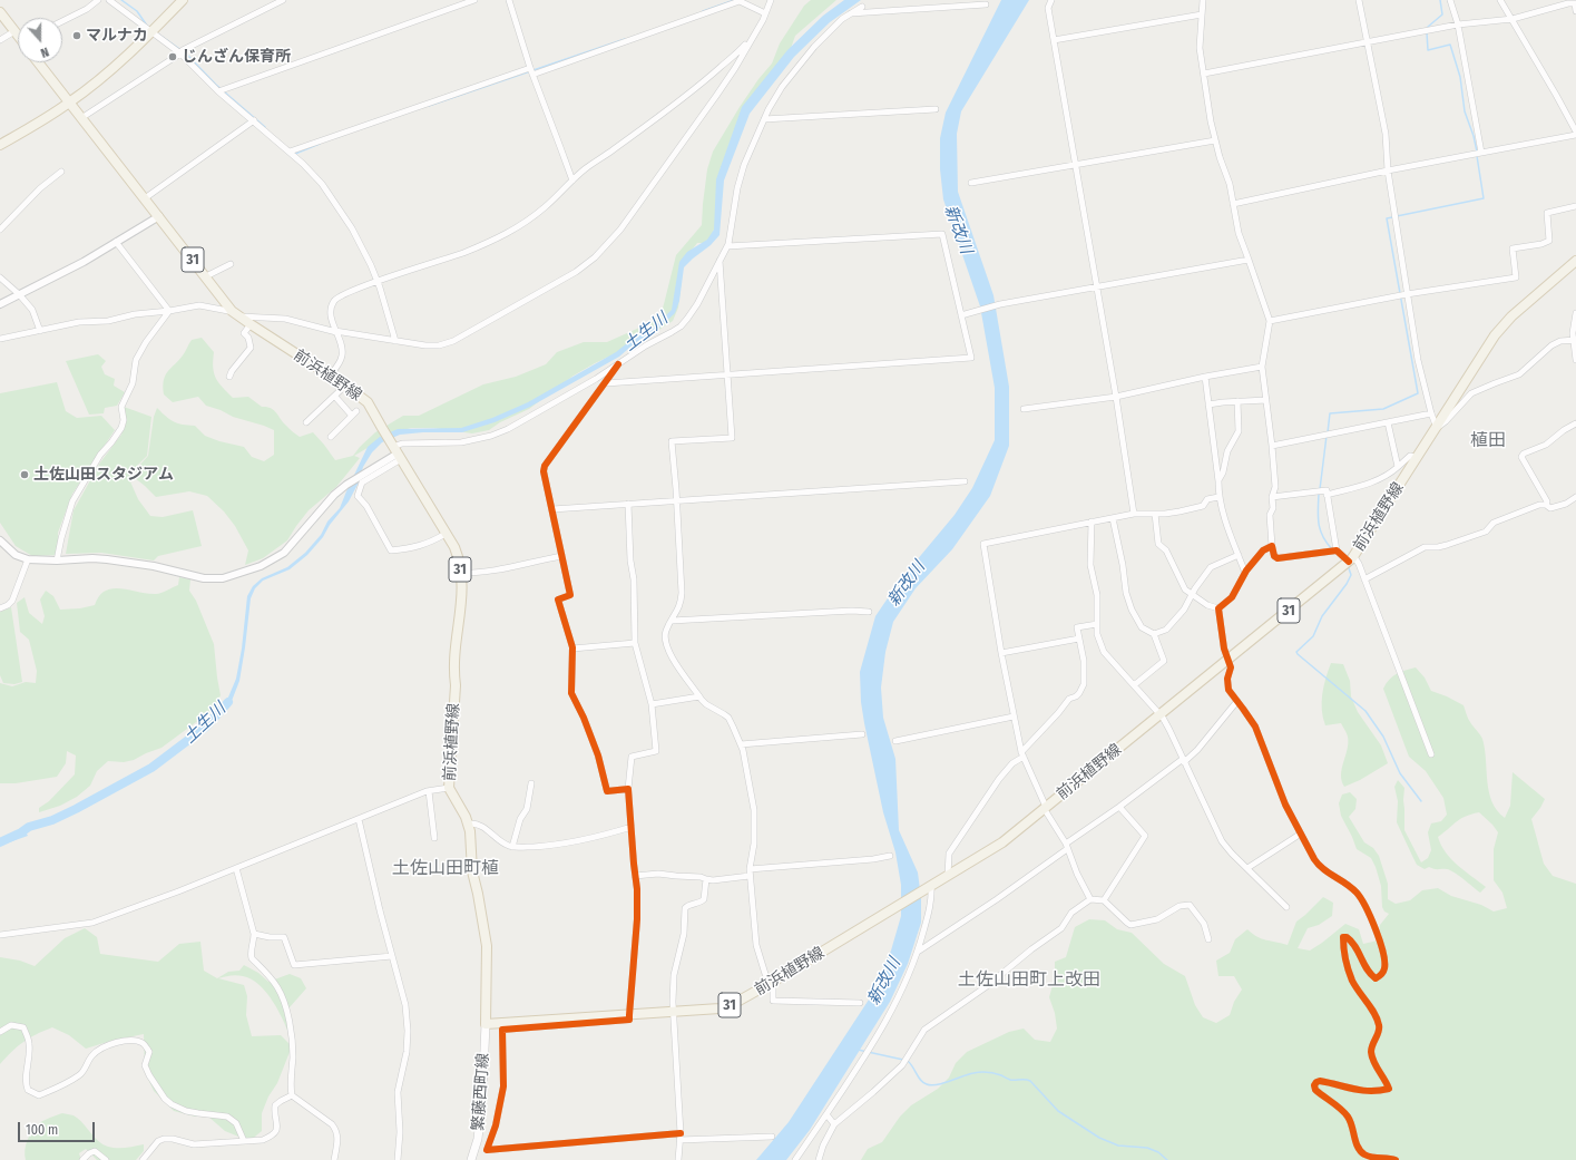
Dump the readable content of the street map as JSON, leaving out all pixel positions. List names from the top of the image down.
{
  "streets": {
    "main road": ["31", "前浜植野線", "繁藤西町線"]
  },
  "crossings": [
    ["前浜植野線", "繁藤西町線"]
  ],
  "districts": ["植田", "土佐山田町植", "土佐山田町上改田"],
  "water": ["新改川", "土生川"],
  "places": ["マルナカ", "じんざん保育所", "土佐山田スタジアム"],
  "scale_bar": "100 m",
  "north": "bottom"
}
